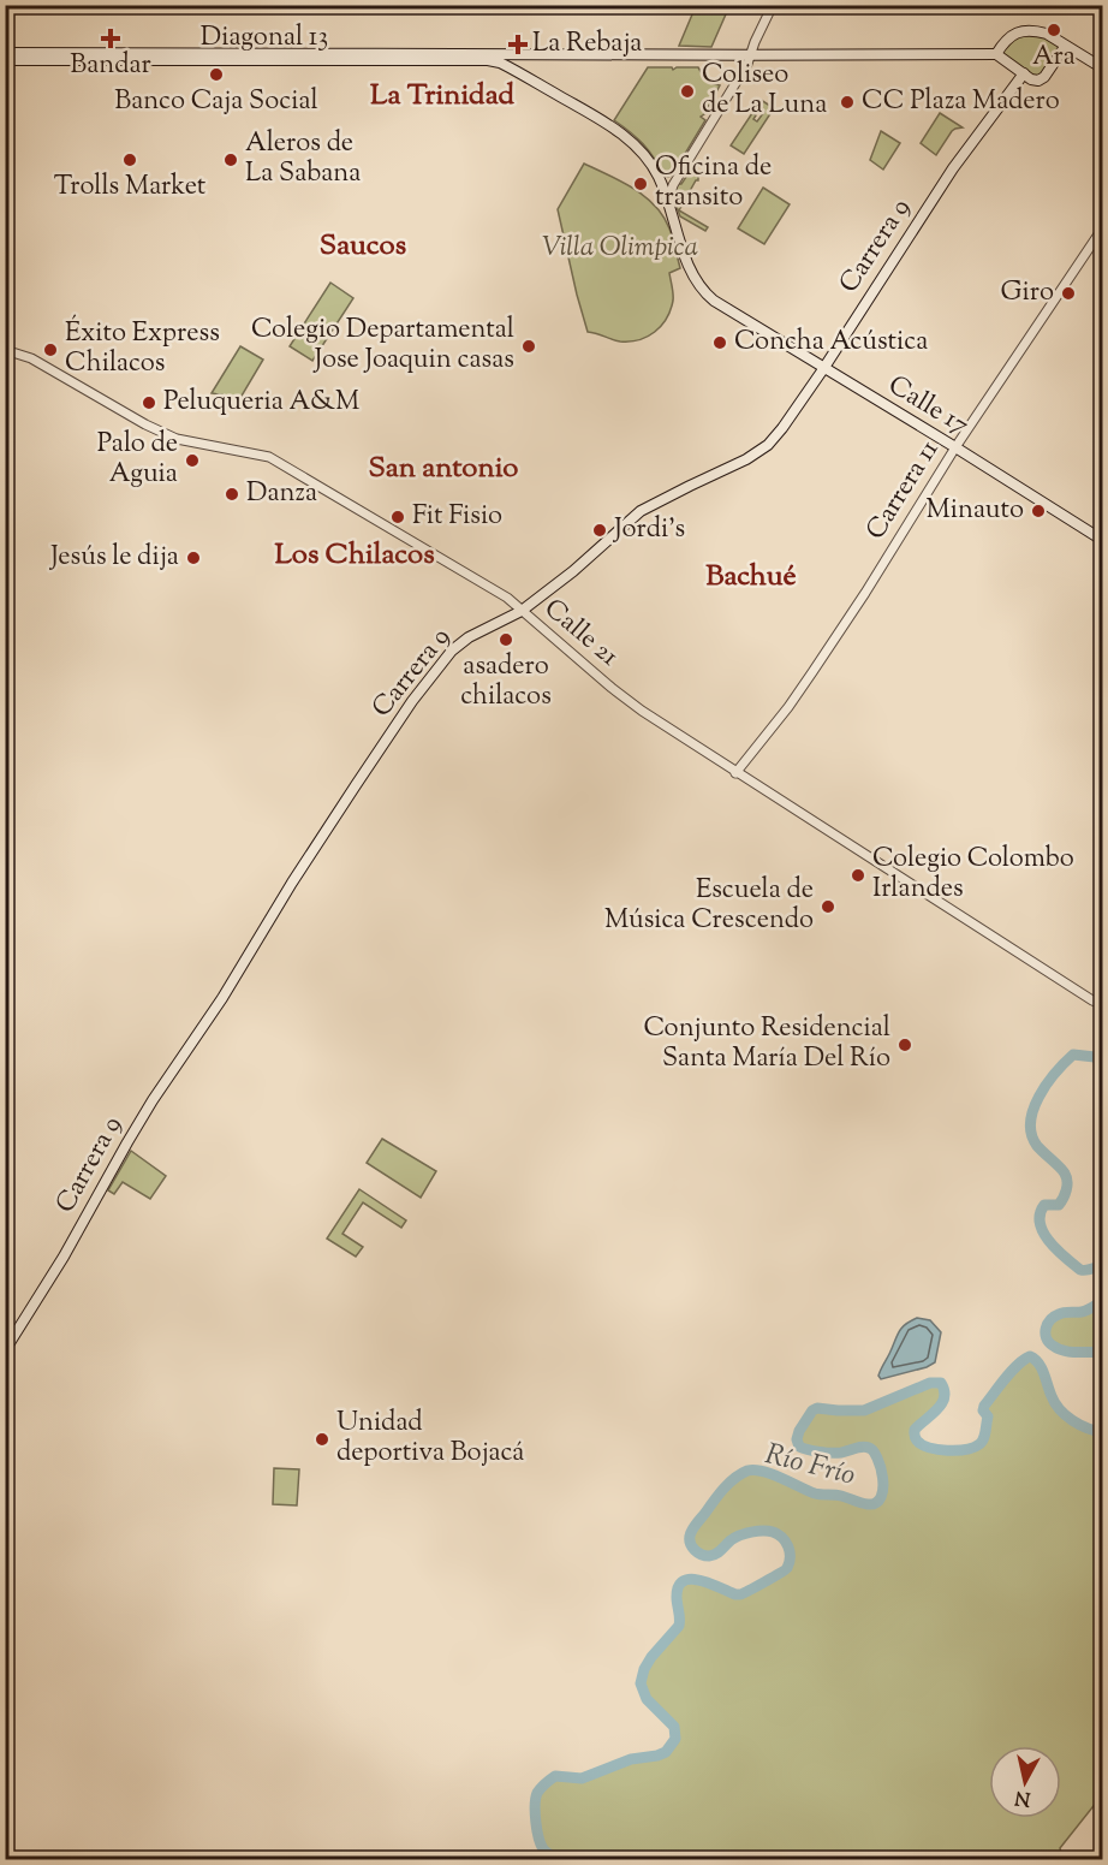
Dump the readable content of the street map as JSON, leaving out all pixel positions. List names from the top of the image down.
{
  "streets": {
    "main road": ["Diagonal 13", "Carrera 9", "Calle 17"],
    "street": ["Carrera 11", "Calle 21"]
  },
  "crossings": [
    ["Diagonal 13", "Calle 17"],
    ["Carrera 9", "Calle 17"],
    ["Carrera 9", "Calle 21"],
    ["Calle 17", "Carrera 11"],
    ["Carrera 11", "Calle 21"]
  ],
  "districts": [
    "La Trinidad",
    "Saucos",
    "San antonio",
    "Los Chilacos",
    "Bachué"
  ],
  "water": ["Río Frío"],
  "parks": ["Villa Olimpica"],
  "places": {
    "other": [
      "Ara",
      "Banco Caja Social",
      "Coliseo de La Luna",
      "CC Plaza Madero",
      "Trolls Market",
      "Aleros de La Sabana",
      "Oficina de transito",
      "Giro",
      "Concha Acústica",
      "Colegio Departamental Jose Joaquin casas",
      "Éxito Express Chilacos",
      "Peluqueria A&M",
      "Palo de Aguia",
      "Danza",
      "Minauto",
      "Fit Fisio",
      "Jordi's",
      "Jesús le dija",
      "asadero chilacos",
      "Colegio Colombo Irlandes",
      "Escuela de Música Crescendo",
      "Conjunto Residencial Santa María Del Río",
      "Unidad deportiva Bojacá"
    ],
    "health": ["Bandar", "La Rebaja"]
  },
  "north": "bottom"
}
